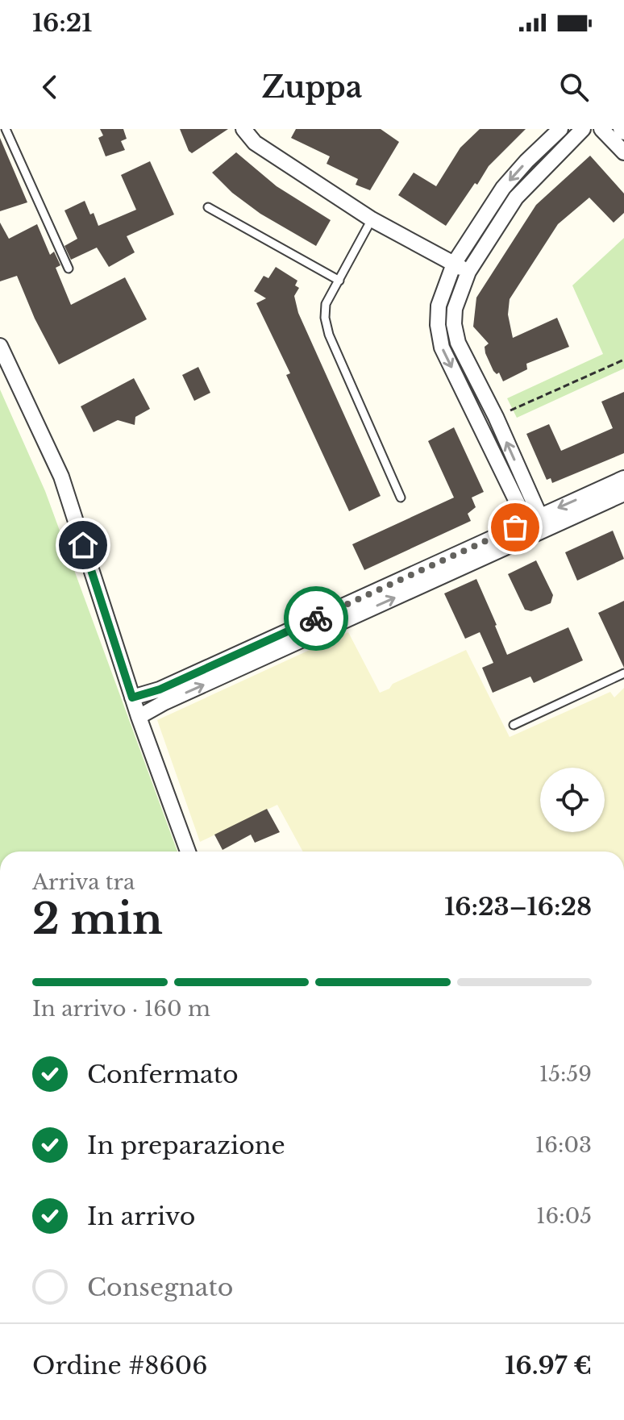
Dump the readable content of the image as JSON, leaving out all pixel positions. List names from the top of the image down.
{
  "page": {
    "status": "16:21",
    "header": "Zuppa",
    "heading": ["2 min", "Arriva tra", "16:23–16:28"],
    "panel": ["Ordine #8606", "16.97 €"],
    "bar": "In arrivo · 160 m",
    "list": [
      ["Confermato", "15:59"],
      ["In preparazione", "16:03"],
      ["In arrivo", "16:05"],
      "Consegnato"
    ]
  }
}
